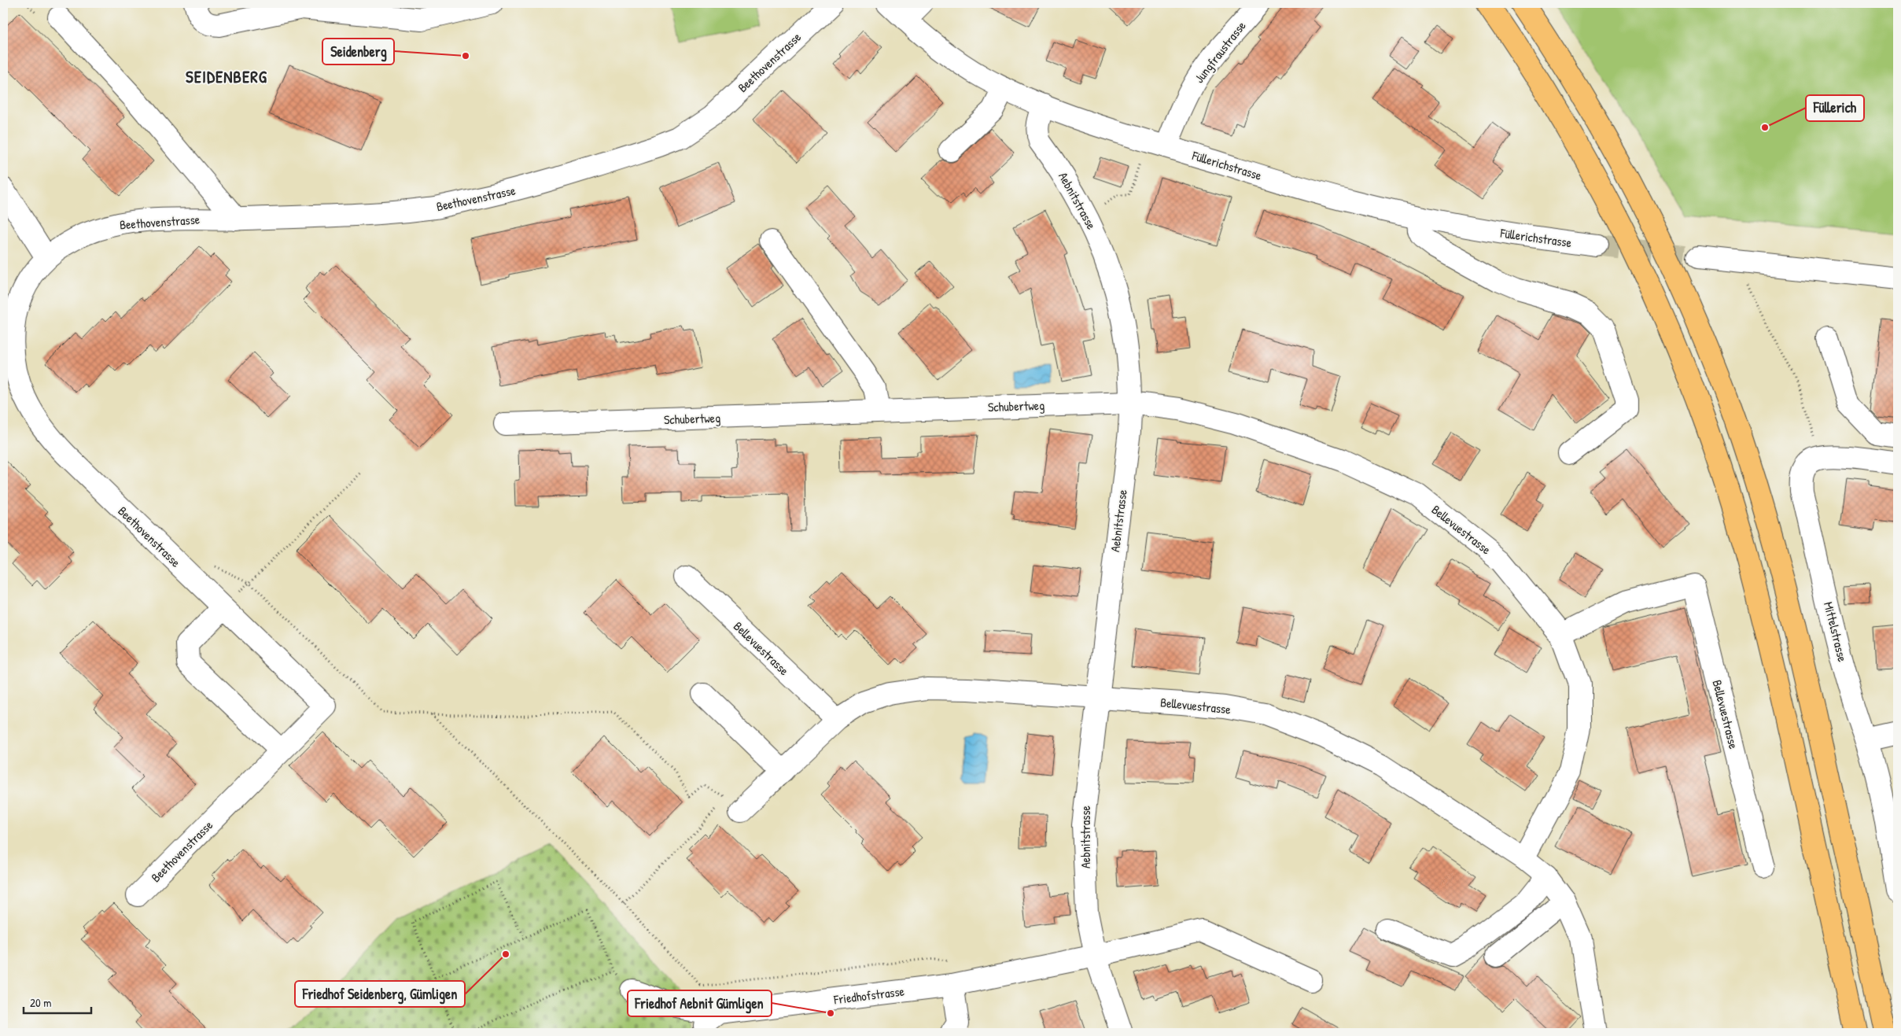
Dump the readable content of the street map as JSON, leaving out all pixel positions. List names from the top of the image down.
{
  "streets": {
    "street": [
      "Jungfraustrasse",
      "Beethovenstrasse",
      "Füllerichstrasse",
      "Aebnitstrasse",
      "Schubertweg",
      "Bellevuestrasse",
      "Mittelstrasse",
      "Friedhofstrasse"
    ]
  },
  "crossings": [
    ["Jungfraustrasse", "Füllerichstrasse"],
    ["Füllerichstrasse", "Aebnitstrasse"],
    ["Aebnitstrasse", "Schubertweg"],
    ["Aebnitstrasse", "Bellevuestrasse"],
    ["Aebnitstrasse", "Friedhofstrasse"],
    ["Schubertweg", "Bellevuestrasse"]
  ],
  "districts": ["SEIDENBERG"],
  "places": [
    "Seidenberg",
    "Füllerich",
    "Friedhof Seidenberg, Gümligen",
    "Friedhof Aebnit Gümligen"
  ],
  "scale_bar": "20 m"
}
